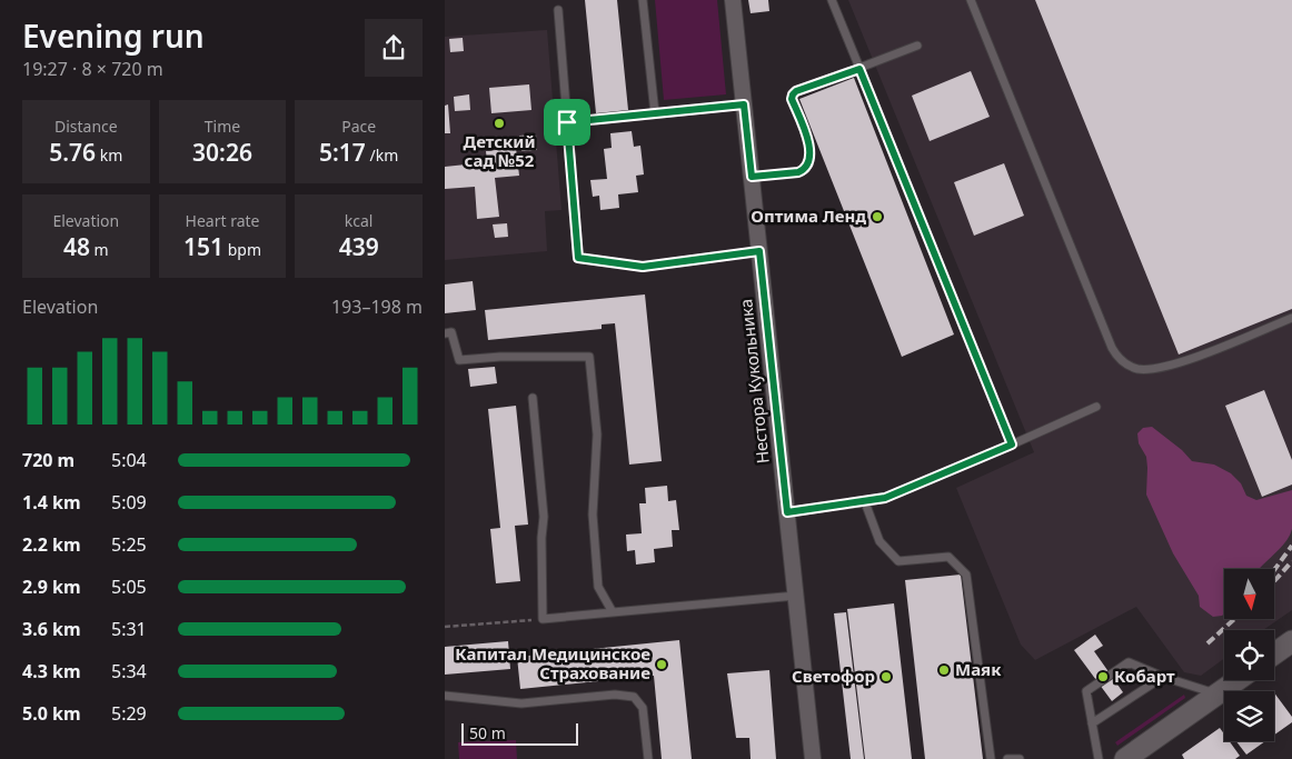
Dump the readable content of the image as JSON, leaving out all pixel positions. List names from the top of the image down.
{
  "streets": {
    "street": ["Нестора Кукольника"]
  },
  "places": [
    "Детский сад №52",
    "Оптима Ленд",
    "Капитал Медицинское Страхование",
    "Маяк",
    "Светофор",
    "Кобарт"
  ],
  "scale_bar": "50 m",
  "north": "bottom",
  "page": {
    "heading": ["Evening run", "19:27 · 8 × 720 m"],
    "stats": [
      ["Distance", "5.76 km"],
      ["Time", "30:26"],
      ["Pace", "5:17 /km"],
      ["Elevation", "48 m"],
      ["Heart rate", "151 bpm"],
      ["kcal", "439"]
    ],
    "chart": ["Elevation", "193–198 m"],
    "list": [
      {
        "name": "720 m",
        "note": "5:04"
      },
      {
        "name": "1.4 km",
        "note": "5:09"
      },
      {
        "name": "2.2 km",
        "note": "5:25"
      },
      {
        "name": "2.9 km",
        "note": "5:05"
      },
      {
        "name": "3.6 km",
        "note": "5:31"
      },
      {
        "name": "4.3 km",
        "note": "5:34"
      },
      {
        "name": "5.0 km",
        "note": "5:29"
      }
    ],
    "scale": "50 m"
  }
}
